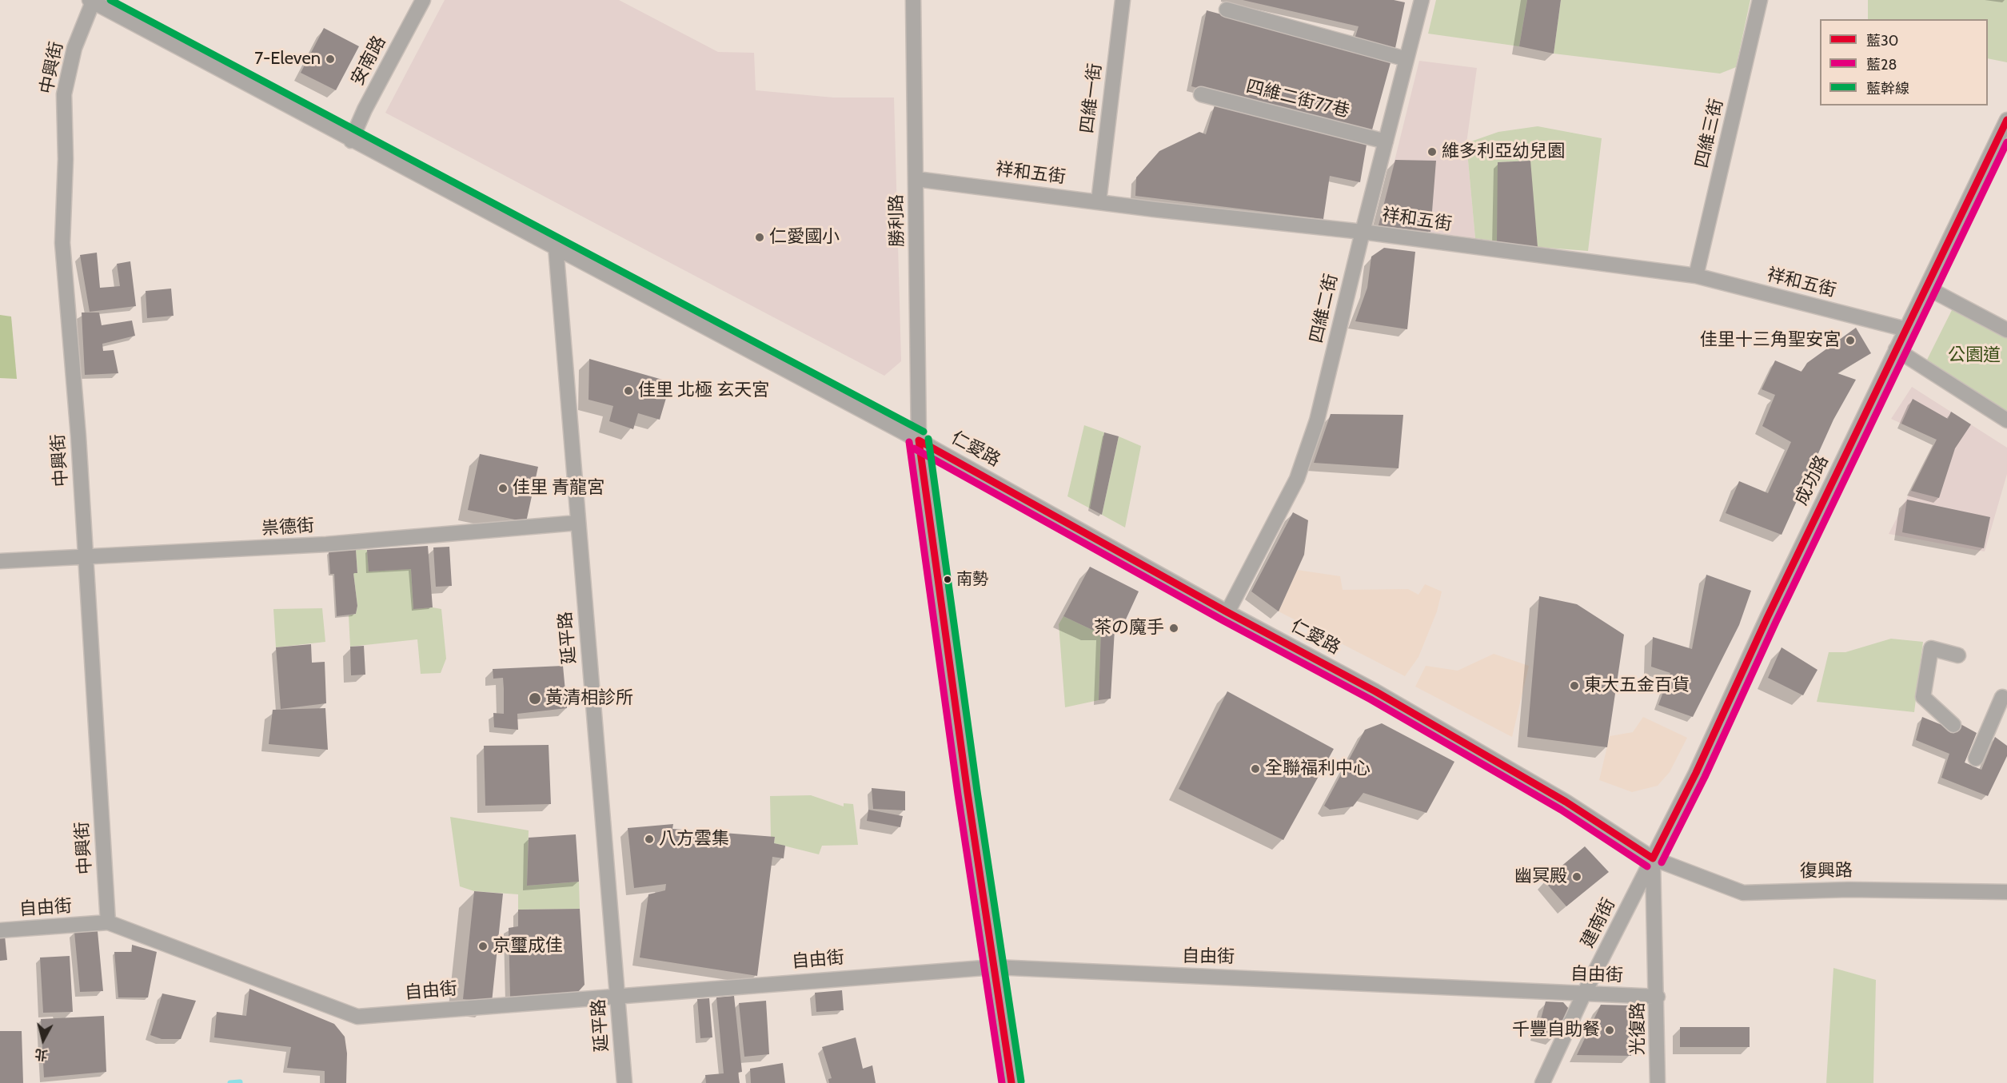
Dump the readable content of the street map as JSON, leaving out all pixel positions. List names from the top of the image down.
{
  "streets": {
    "street": [
      "安南路",
      "中興街",
      "四維一街",
      "四維二街77巷",
      "四維三街",
      "祥和五街",
      "勝利路",
      "四維二街",
      "仁愛路",
      "成功路",
      "祟德街",
      "延平路",
      "復興路",
      "自由街",
      "建南街",
      "光復路"
    ]
  },
  "crossings": [
    ["安南路", "仁愛路"],
    ["中興街", "仁愛路"],
    ["中興街", "祟德街"],
    ["中興街", "自由街"],
    ["四維一街", "祥和五街"],
    ["四維二街77巷", "四維二街"],
    ["四維三街", "祥和五街"],
    ["祥和五街", "勝利路"],
    ["祥和五街", "四維二街"],
    ["祥和五街", "成功路"],
    ["勝利路", "仁愛路"],
    ["勝利路", "自由街"],
    ["四維二街", "仁愛路"],
    ["仁愛路", "成功路"],
    ["仁愛路", "延平路"],
    ["仁愛路", "復興路"],
    ["仁愛路", "建南街"],
    ["仁愛路", "光復路"],
    ["成功路", "復興路"],
    ["成功路", "建南街"],
    ["成功路", "光復路"],
    ["祟德街", "延平路"],
    ["延平路", "自由街"],
    ["復興路", "建南街"],
    ["復興路", "光復路"],
    ["自由街", "建南街"],
    ["自由街", "光復路"],
    ["建南街", "光復路"]
  ],
  "parks": ["公園道"],
  "places": [
    "7-Eleven",
    "維多利亞幼兒園",
    "仁愛國小",
    "佳里十三角聖安宮",
    "佳里 北極 玄天宮",
    "佳里 青龍宮",
    "南勢",
    "茶の魔手",
    "東大五金百貨",
    "黃清相診所",
    "全聯福利中心",
    "八方雲集",
    "幽冥殿",
    "京璽成佳",
    "千豐自助餐"
  ],
  "lines": ["transit line 藍幹線", "transit line 藍30", "transit line 藍28"],
  "legend": ["藍30", "藍28", "藍幹線"],
  "north": "bottom"
}
